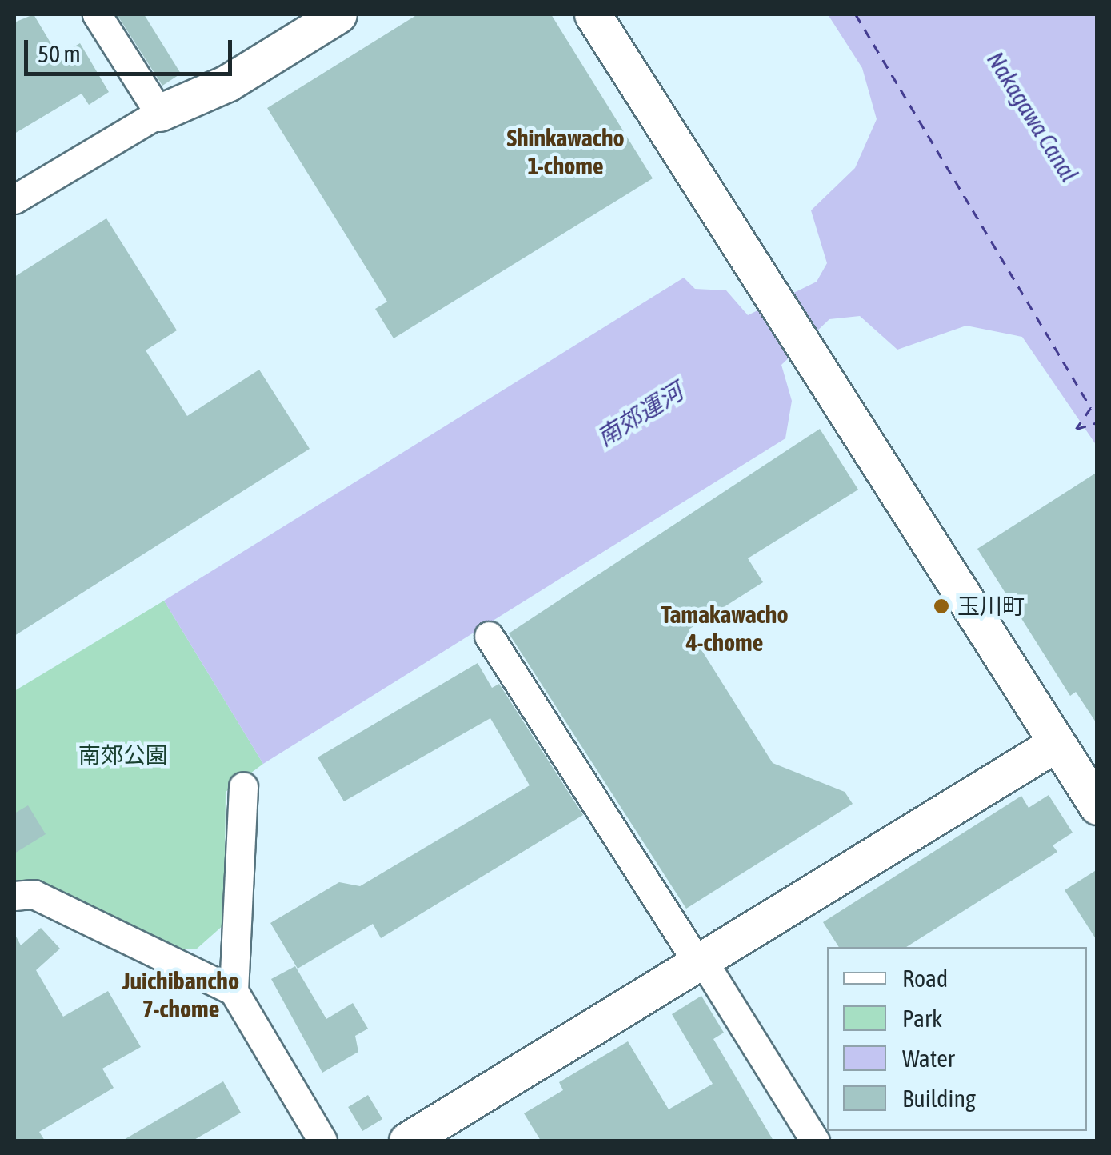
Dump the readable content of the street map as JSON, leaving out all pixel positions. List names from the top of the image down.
{
  "districts": ["Shinkawacho 1-chome", "Tamakawacho 4-chome", "Juichibancho 7-chome"],
  "water": ["Nakagawa Canal", "南郊運河"],
  "parks": ["南郊公園"],
  "places": ["玉川町"],
  "legend": [
    "Road",
    "Park",
    "Water",
    "Building"
  ],
  "scale_bar": "50 m"
}
